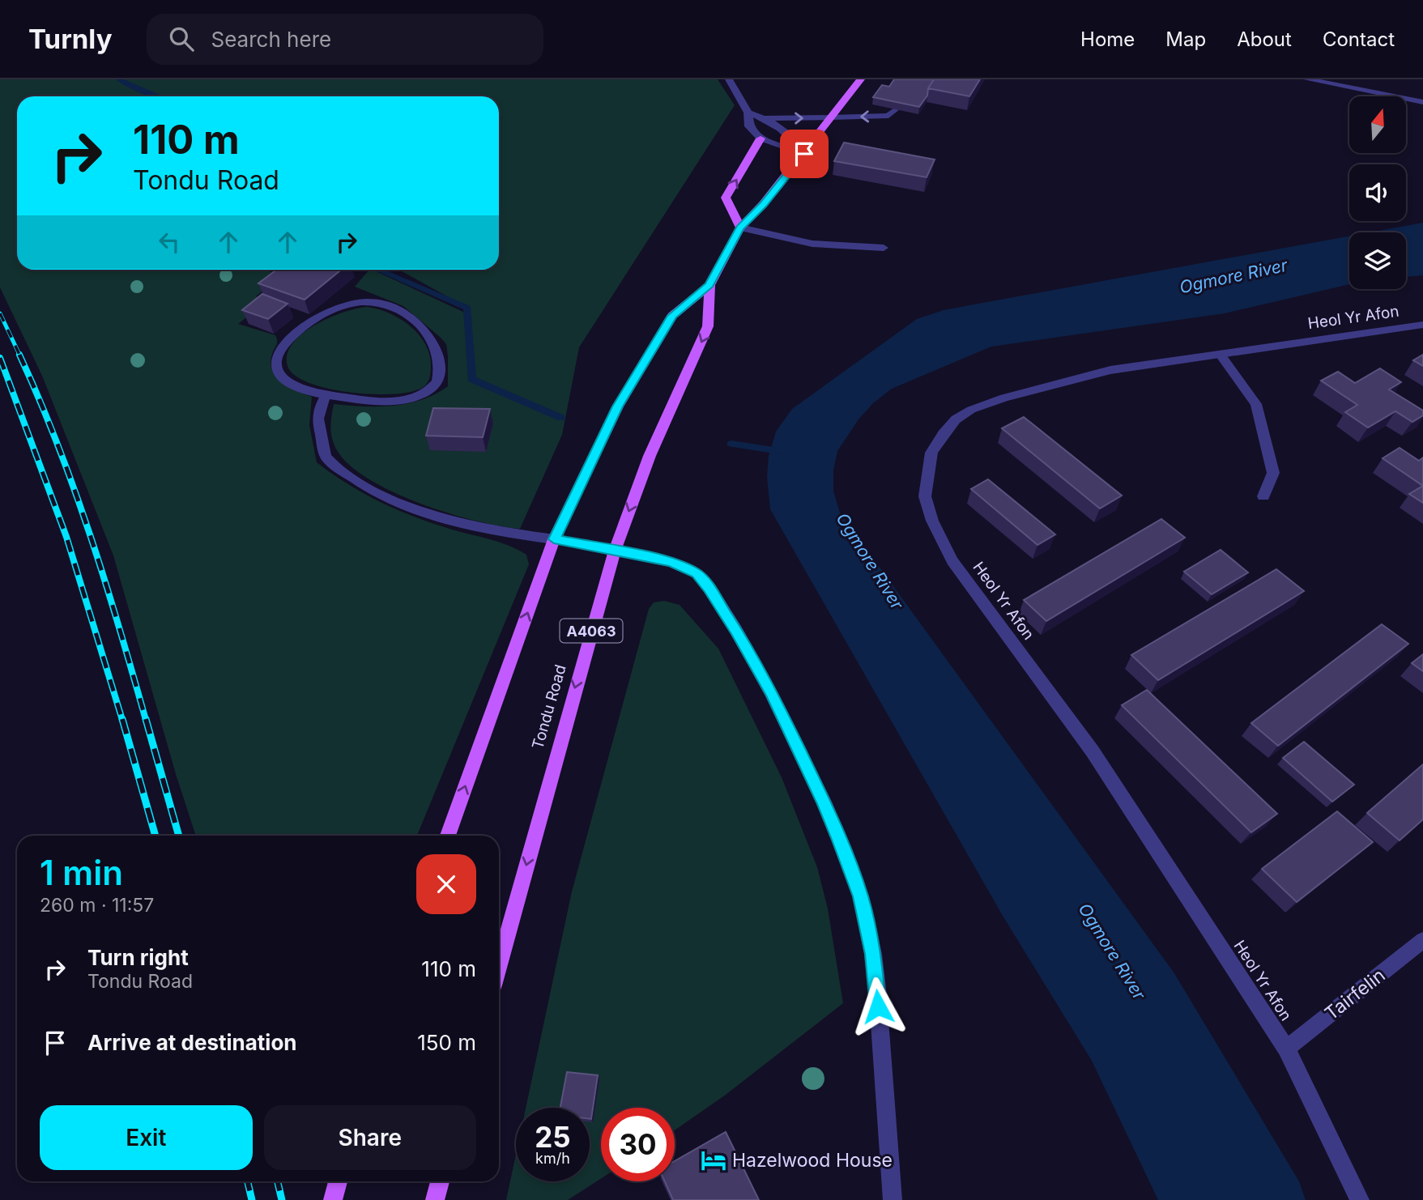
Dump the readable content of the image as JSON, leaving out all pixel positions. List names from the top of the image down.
{
  "streets": {
    "main road": ["A4063", "Tondu Road"],
    "street": ["Heol Yr Afon", "Tairfelin"]
  },
  "crossings": [
    ["Heol Yr Afon", "Tairfelin"],
    ["A4063", "Tondu Road"]
  ],
  "water": ["Ogmore River"],
  "places": {
    "hotel": ["Hazelwood House"]
  },
  "north": "top",
  "page": {
    "header": "Turnly",
    "search": "Search here",
    "nav": [
      "Home",
      "Map",
      "About",
      "Contact"
    ],
    "turn": ["110 m", "Tondu Road"],
    "heading": ["1 min", "260 m · 11:57"],
    "list": [
      {
        "name": "Turn right",
        "note": "Tondu Road",
        "value": "110 m"
      },
      {
        "name": "Arrive at destination",
        "value": "150 m"
      }
    ],
    "buttons": ["Exit", "Share"],
    "speed": "25 km/h",
    "limit": "30"
  }
}
